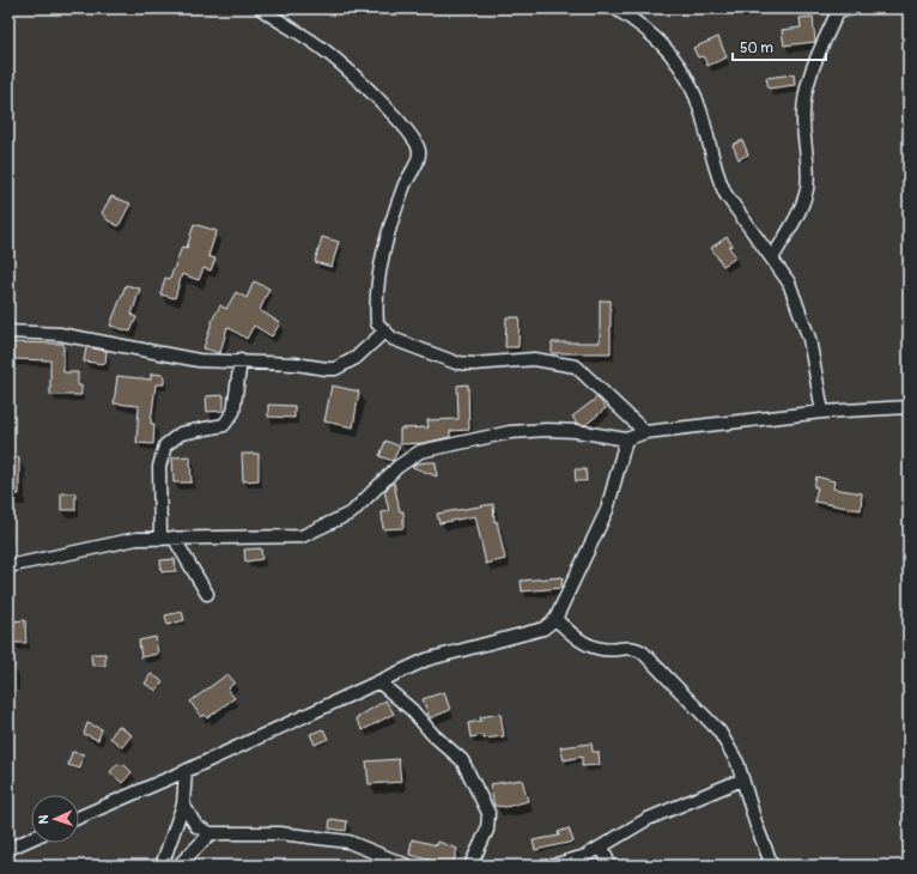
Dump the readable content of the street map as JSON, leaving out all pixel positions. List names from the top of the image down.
{
  "scale_bar": "50 m",
  "north": "left"
}
